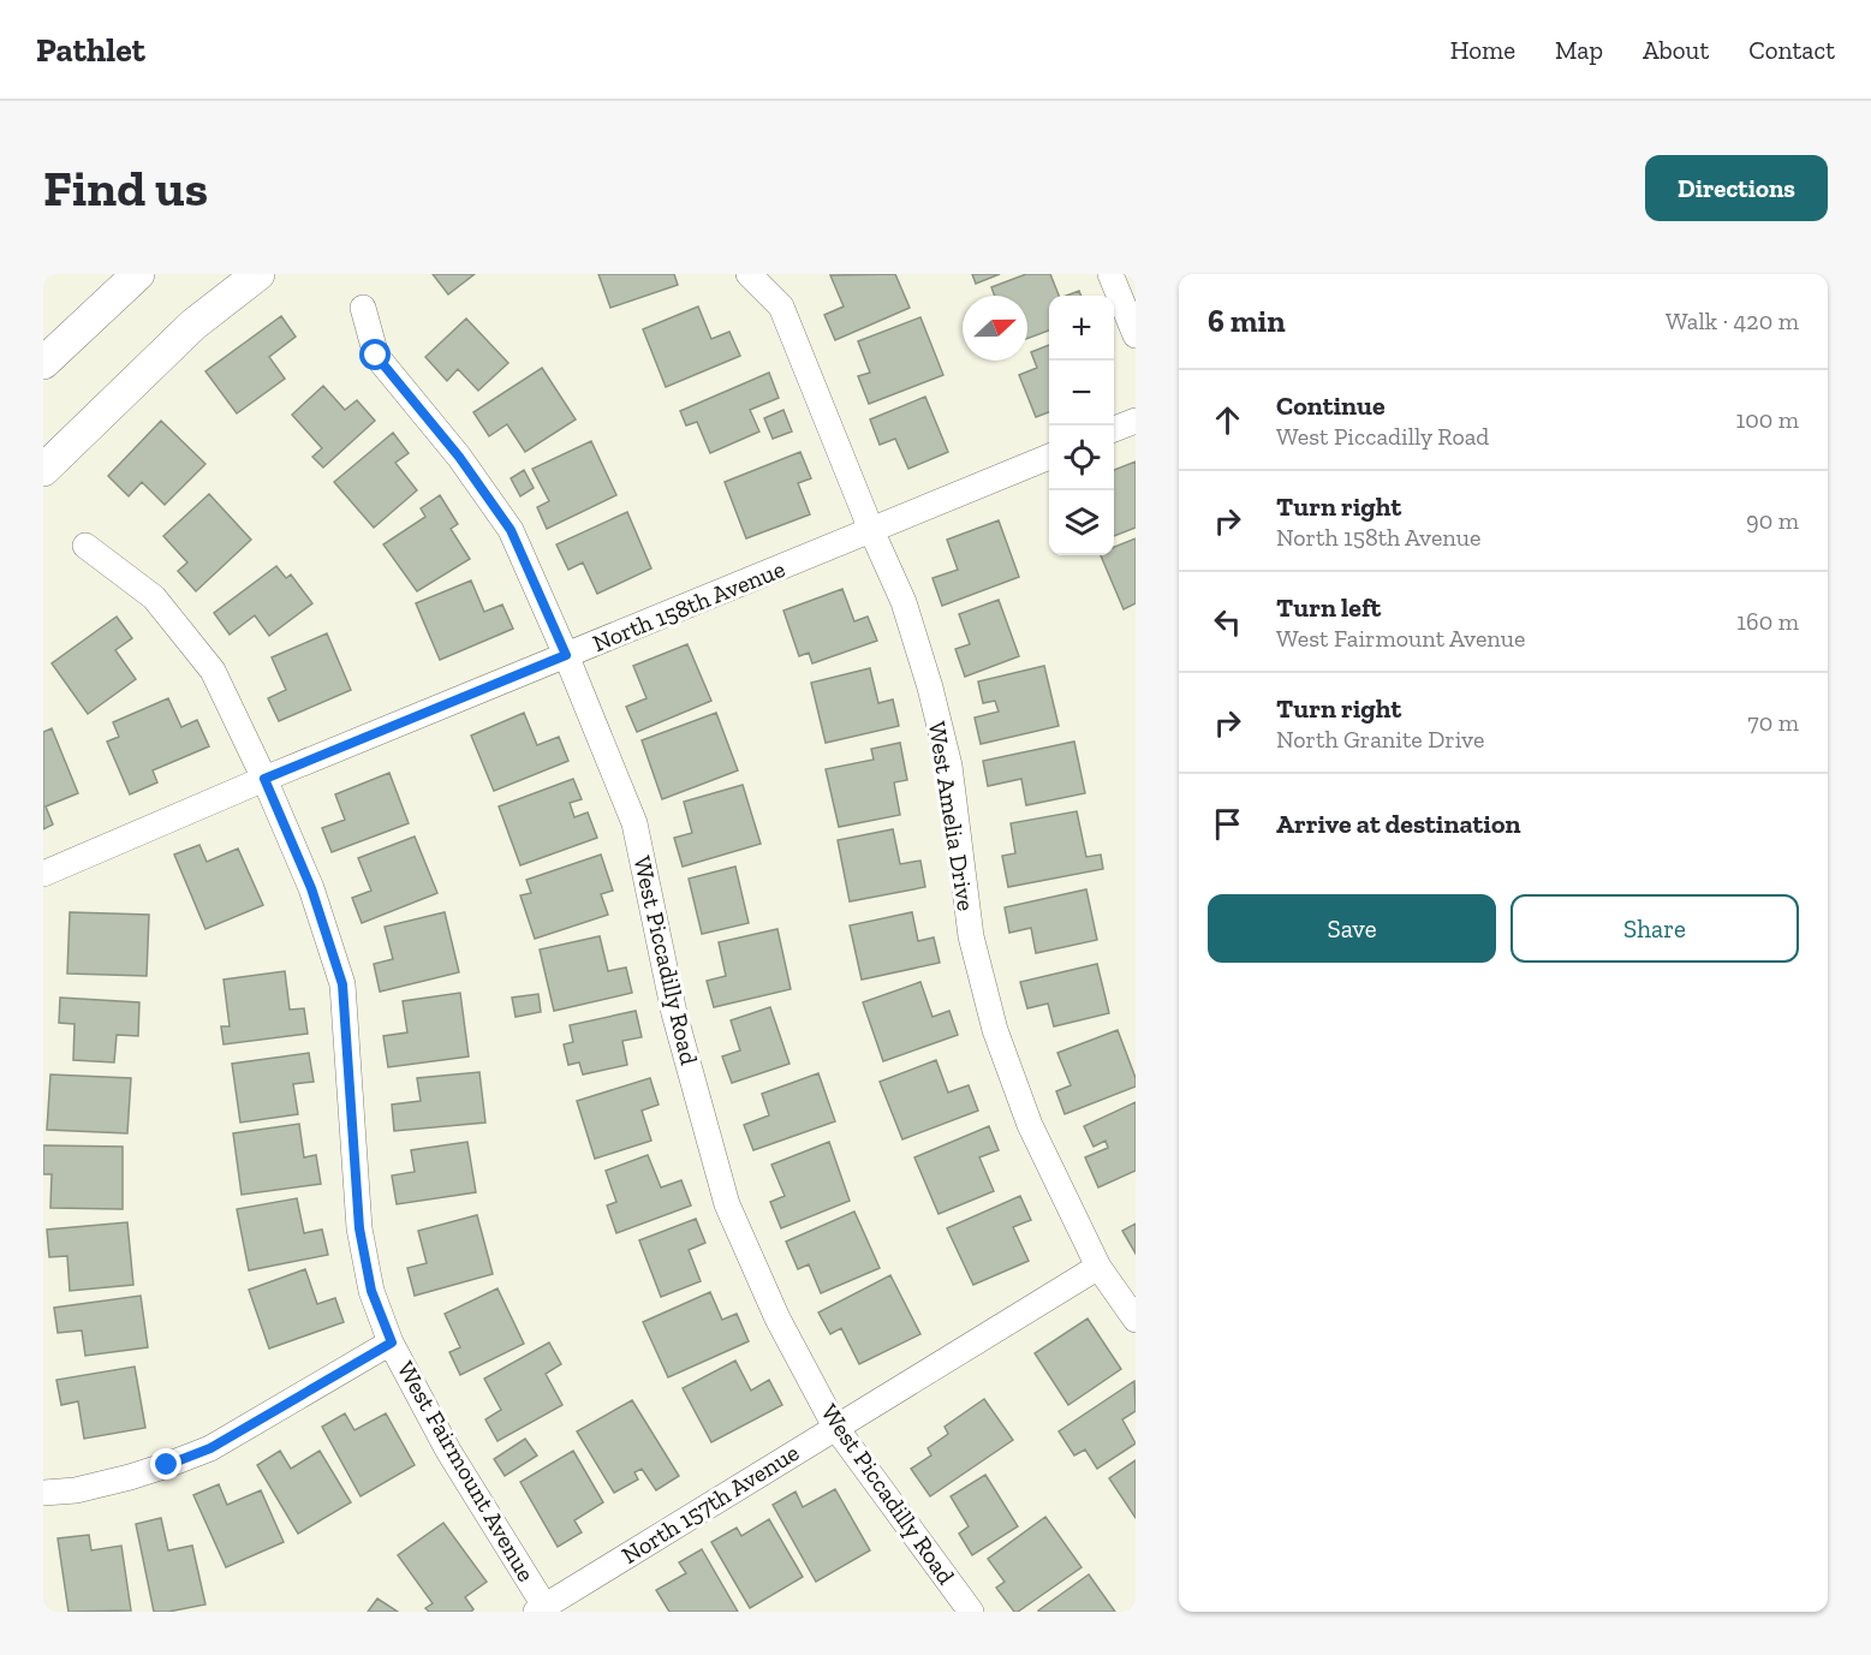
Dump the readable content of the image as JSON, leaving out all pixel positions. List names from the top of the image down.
{
  "streets": {
    "street": [
      "North 158th Avenue",
      "West Amelia Drive",
      "West Piccadilly Road",
      "West Fairmount Avenue",
      "North 157th Avenue"
    ]
  },
  "crossings": [
    ["North 158th Avenue", "West Amelia Drive"],
    ["North 158th Avenue", "West Piccadilly Road"],
    ["North 158th Avenue", "West Fairmount Avenue"],
    ["West Amelia Drive", "North 157th Avenue"],
    ["West Piccadilly Road", "North 157th Avenue"],
    ["West Fairmount Avenue", "North 157th Avenue"]
  ],
  "north": "right",
  "page": {
    "header": "Pathlet",
    "nav": [
      "Home",
      "Map",
      "About",
      "Contact"
    ],
    "buttons": [
      "Directions",
      ["Save", "Share"]
    ],
    "title": "Find us",
    "heading": ["6 min", "Walk · 420 m"],
    "map_buttons": ["+", "−"],
    "list": [
      ["Continue", "West Piccadilly Road", "100 m"],
      ["Turn right", "North 158th Avenue", "90 m"],
      ["Turn left", "West Fairmount Avenue", "160 m"],
      ["Turn right", "North Granite Drive", "70 m"],
      "Arrive at destination"
    ]
  }
}
